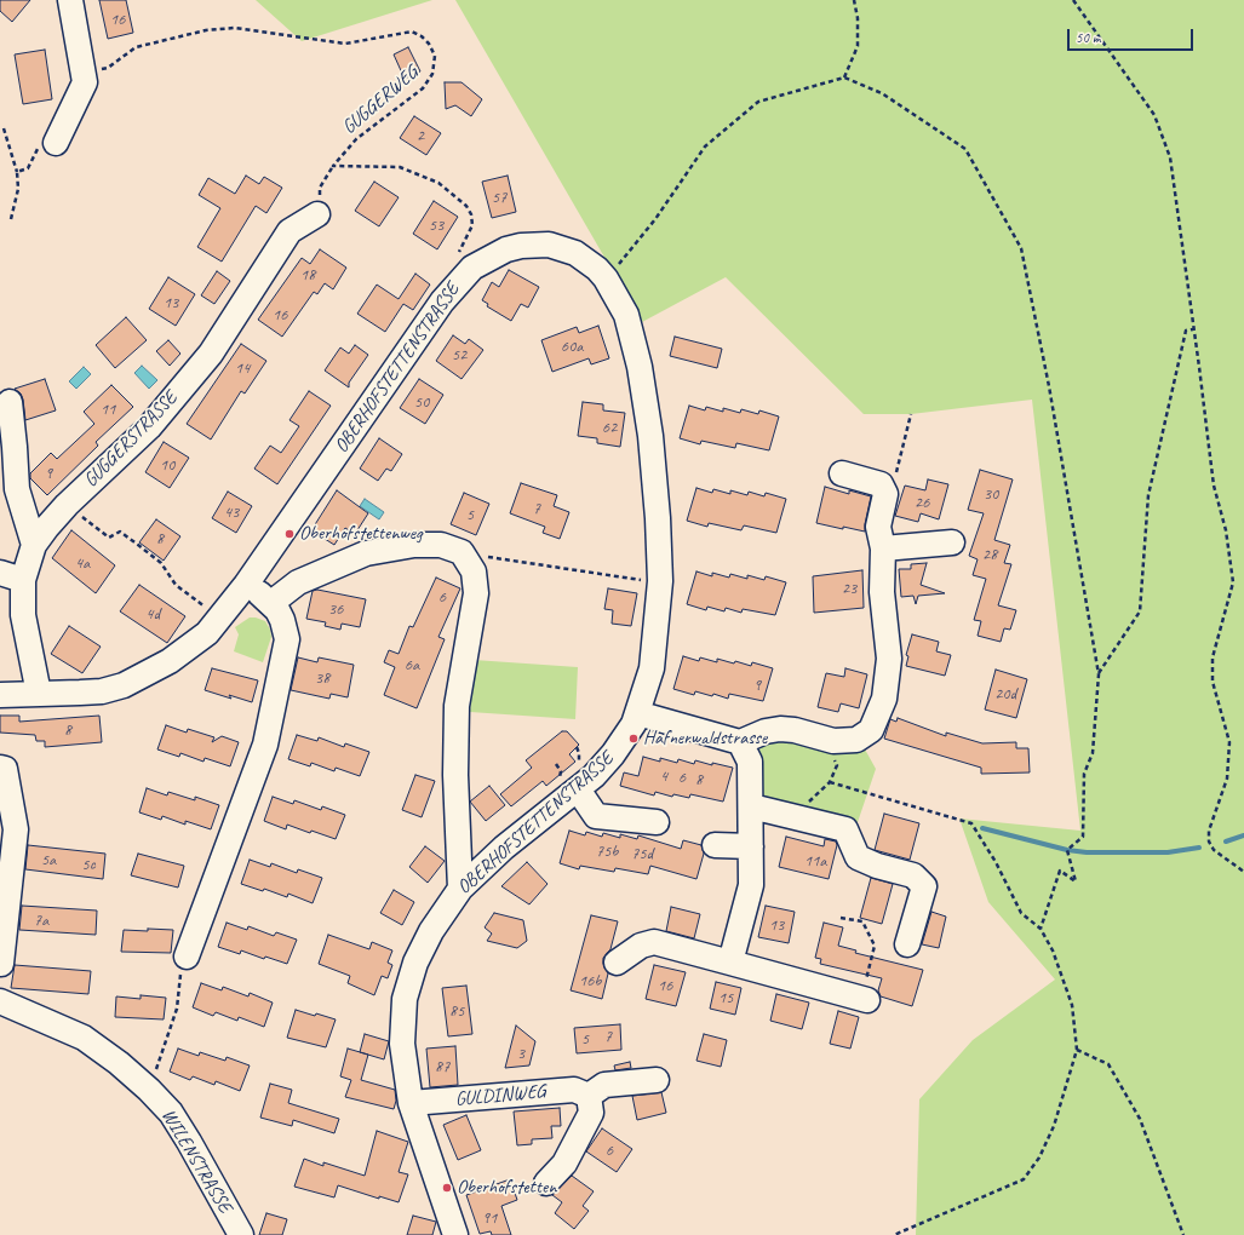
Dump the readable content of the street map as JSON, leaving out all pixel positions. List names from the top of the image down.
{
  "streets": {
    "street": [
      "OBERHOFSTETTENSTRASSE",
      "GUGGERSTRASSE",
      "GULDINWEG",
      "WILENSTRASSE"
    ],
    "path": ["GUGGERWEG"]
  },
  "crossings": [
    ["GUGGERWEG", "OBERHOFSTETTENSTRASSE"],
    ["OBERHOFSTETTENSTRASSE", "GUGGERSTRASSE"],
    ["OBERHOFSTETTENSTRASSE", "GULDINWEG"]
  ],
  "places": ["Oberhofstettenweg", "Hafnerwaldstrasse", "Oberhofstetten"],
  "house_numbers": [
    "16",
    "2",
    "57",
    "53",
    "18",
    "13",
    "16",
    "60a",
    "52",
    "14",
    "50",
    "11",
    "62",
    "10",
    "9",
    "30",
    "26",
    "7",
    "43",
    "5",
    "8",
    "28",
    "4a",
    "23",
    "6",
    "36",
    "4d",
    "6a",
    "38",
    "9",
    "20d",
    "8",
    "4",
    "6",
    "8",
    "75b",
    "75d",
    "5a",
    "11a",
    "5c",
    "7a",
    "13",
    "16b",
    "16",
    "15",
    "85",
    "7",
    "5",
    "3",
    "87",
    "6",
    "91"
  ],
  "scale_bar": "50 m"
}
